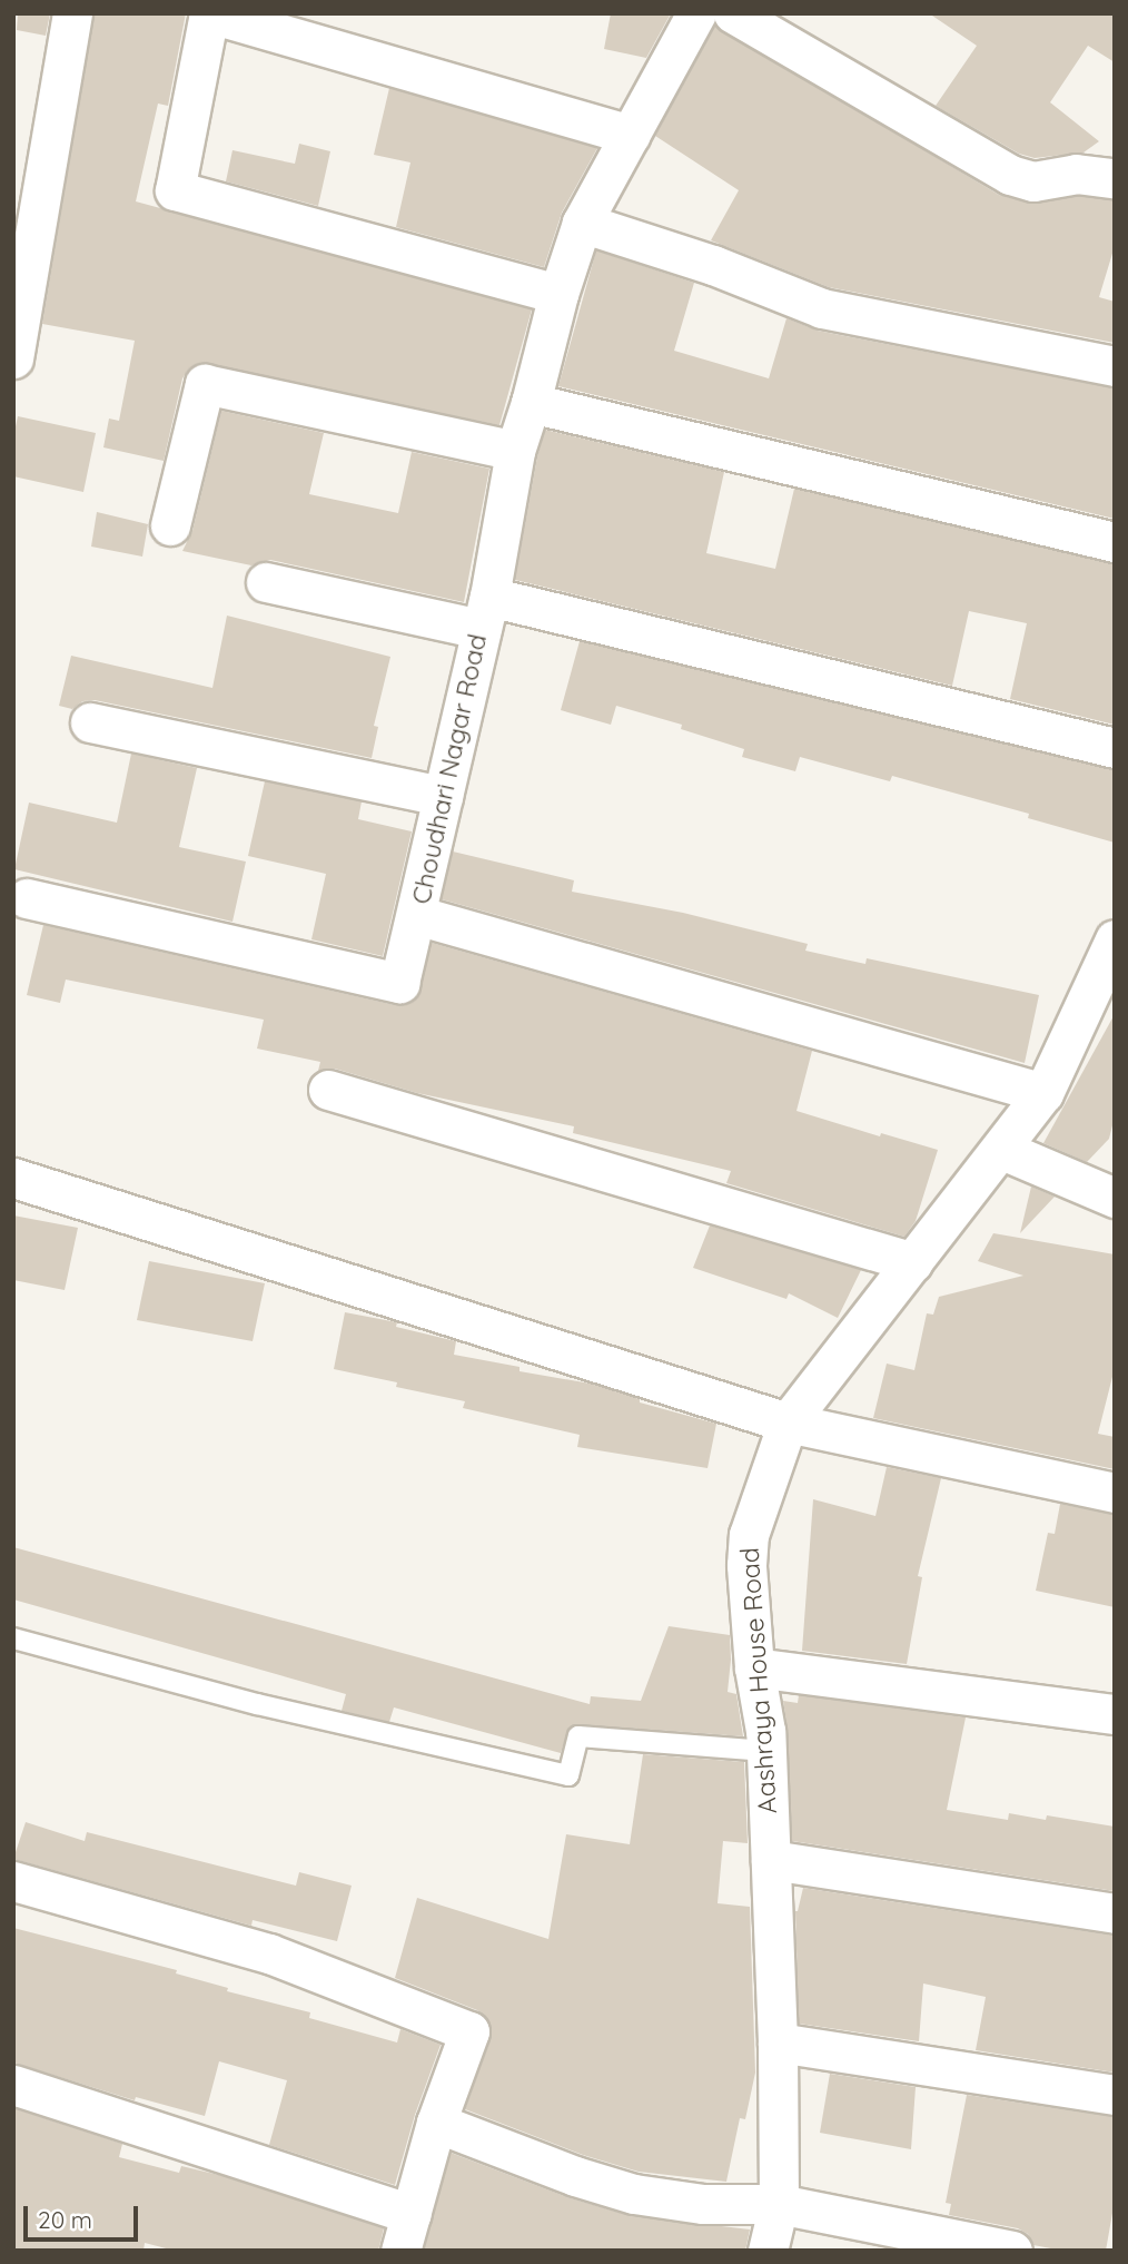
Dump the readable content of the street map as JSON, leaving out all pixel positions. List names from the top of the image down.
{
  "streets": {
    "street": ["Choudhari Nagar Road", "Aashraya House Road"]
  },
  "crossings": [
    ["Choudhari Nagar Road", "Aashraya House Road"]
  ],
  "scale_bar": "20 m"
}
